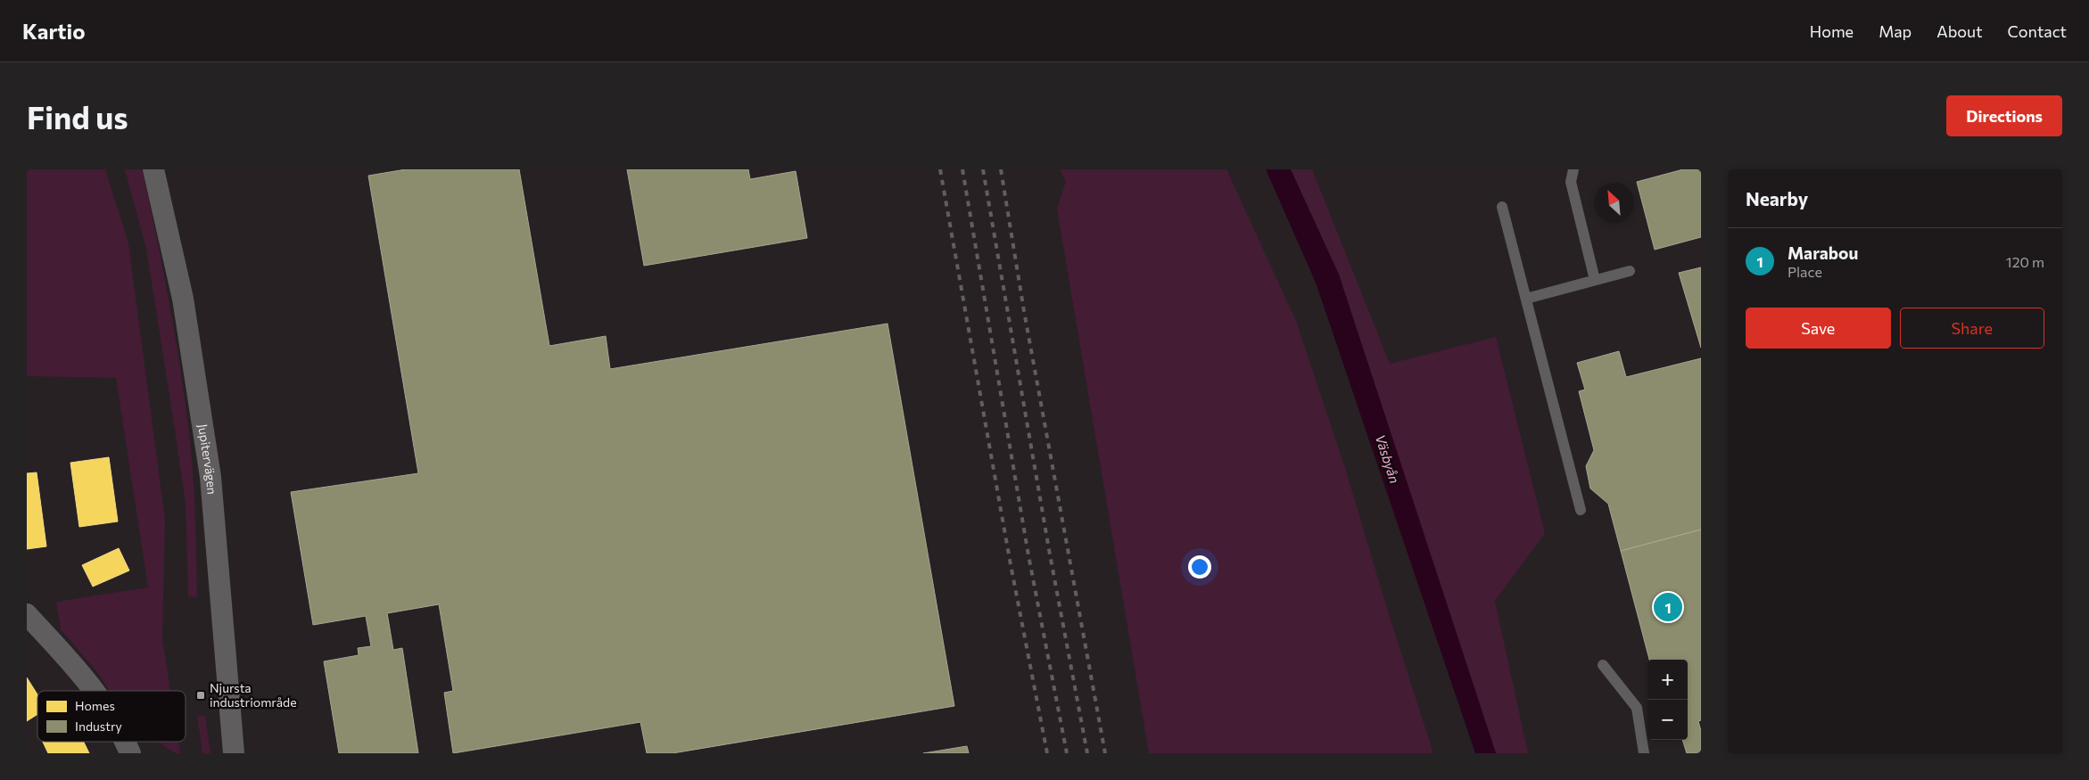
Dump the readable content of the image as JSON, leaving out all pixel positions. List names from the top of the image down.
{
  "streets": {
    "street": ["Jupitervägen"]
  },
  "water": ["Väsbyån"],
  "places": {
    "transit": ["Njursta industriområde"]
  },
  "legend": ["Homes", "Industry"],
  "north": "top left",
  "page": {
    "header": "Kartio",
    "nav": [
      "Home",
      "Map",
      "About",
      "Contact"
    ],
    "buttons": [
      "Directions",
      ["Save", "Share"]
    ],
    "title": "Find us",
    "heading": "Nearby",
    "list": [
      {
        "mark": "1",
        "name": "Marabou",
        "note": "Place",
        "value": "120 m"
      }
    ],
    "pins": "1",
    "map_buttons": ["+", "−"]
  }
}
